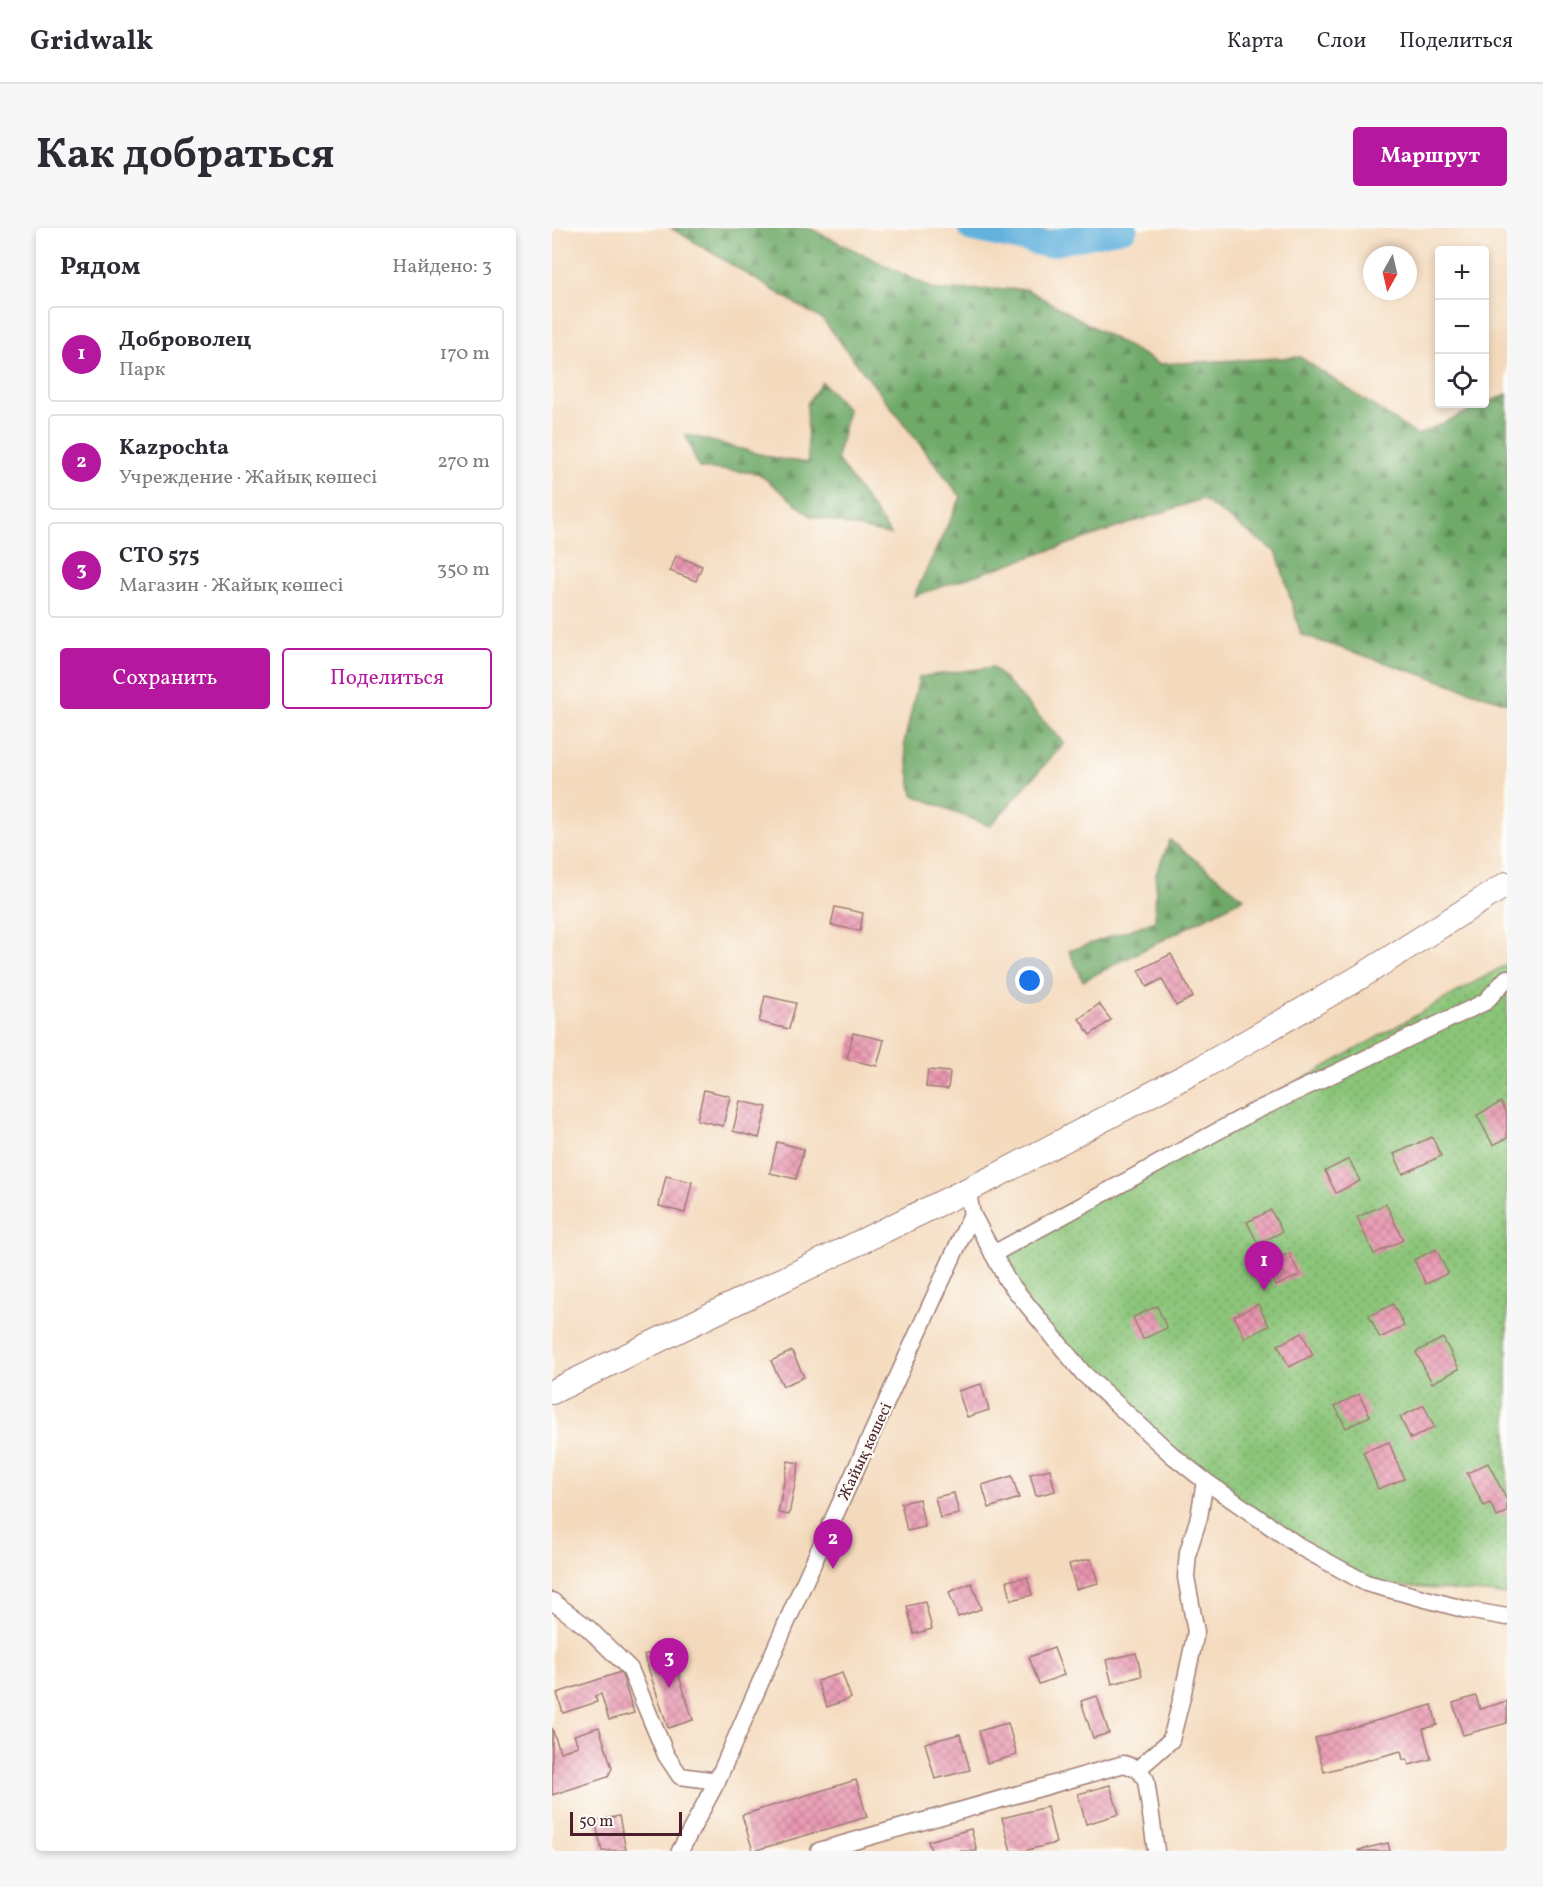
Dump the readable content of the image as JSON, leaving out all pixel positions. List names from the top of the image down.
{
  "streets": {
    "street": ["Жайық көшесі"]
  },
  "scale_bar": "50 m",
  "north": "bottom",
  "page": {
    "header": "Gridwalk",
    "nav": ["Карта", "Слои", "Поделиться"],
    "title": "Как добраться",
    "buttons": [
      "Маршрут",
      ["Сохранить", "Поделиться"]
    ],
    "heading": ["Рядом", "Найдено: 3"],
    "map_buttons": ["+", "−"],
    "list": [
      {
        "mark": "1",
        "name": "Доброволец",
        "note": "Парк",
        "value": "170 m"
      },
      {
        "mark": "2",
        "name": "Kazpochta",
        "note": "Учреждение · Жайық көшесі",
        "value": "270 m"
      },
      {
        "mark": "3",
        "name": "СТО 575",
        "note": "Магазин · Жайық көшесі",
        "value": "350 m"
      }
    ],
    "pins": ["1", "2", "3"],
    "scale": "50 m"
  }
}
